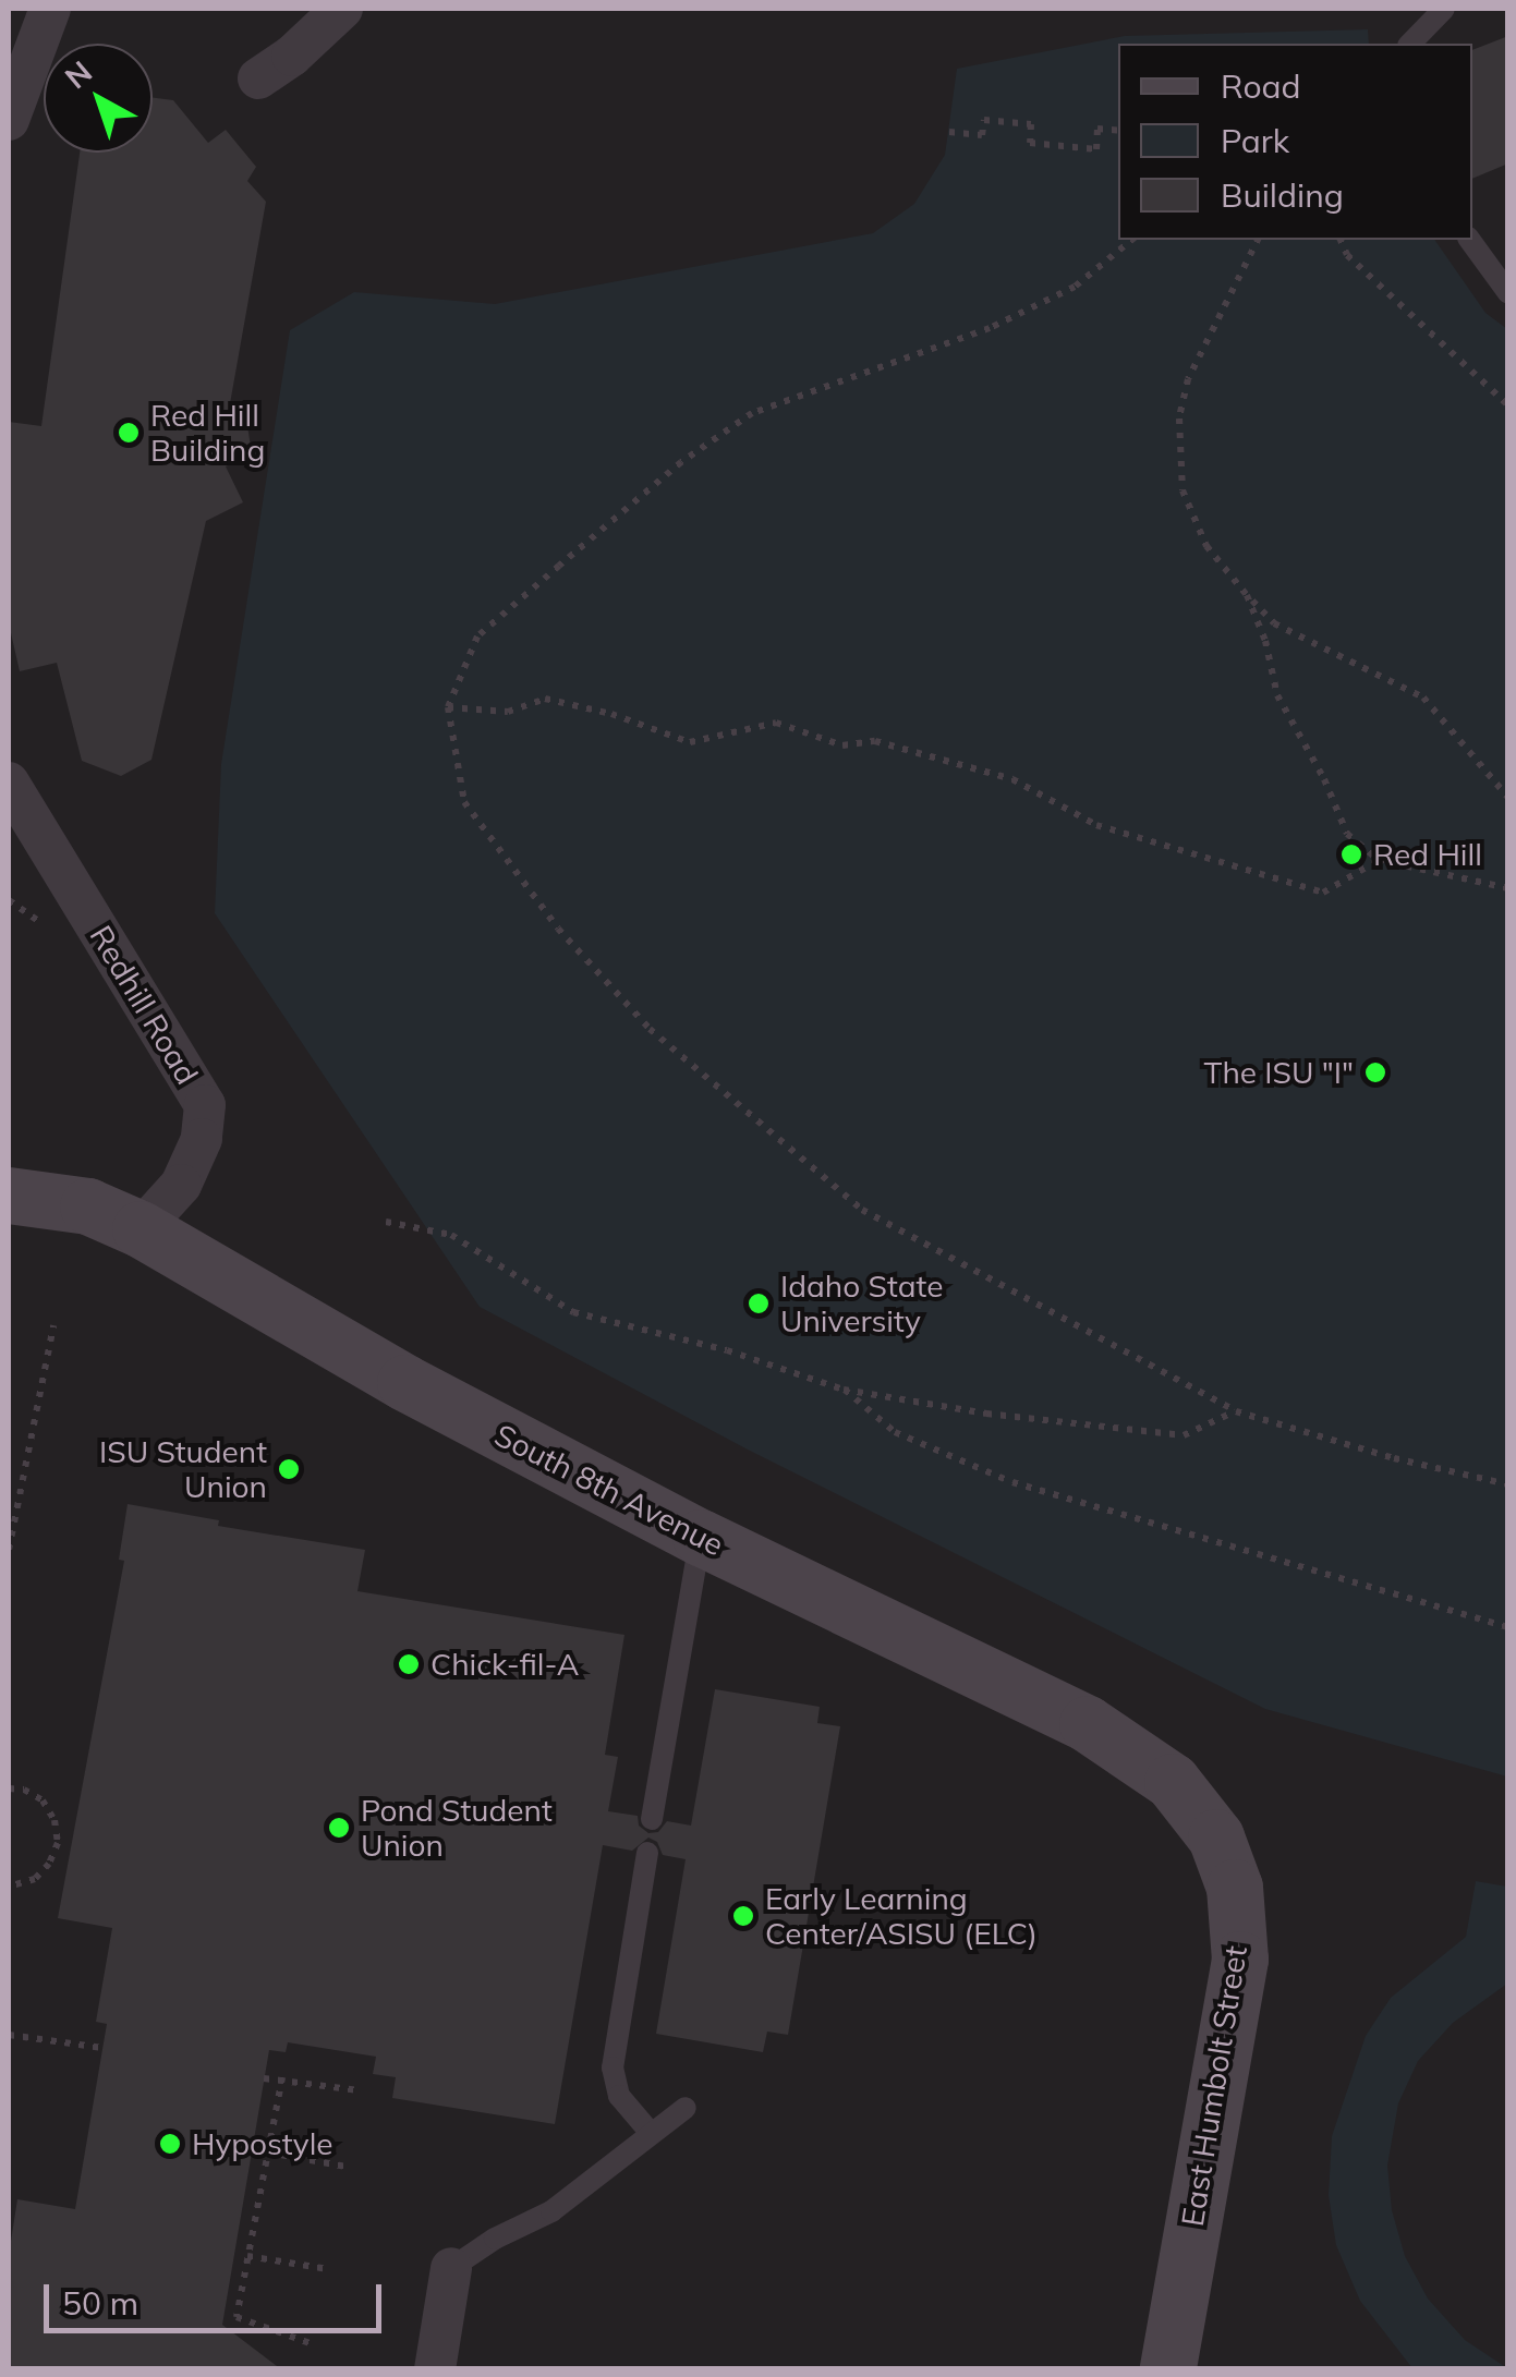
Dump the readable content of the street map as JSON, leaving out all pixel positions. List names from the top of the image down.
{
  "streets": {
    "street": ["Redhill Road", "South 8th Avenue", "East Humbolt Street"]
  },
  "crossings": [
    ["Redhill Road", "South 8th Avenue"],
    ["South 8th Avenue", "East Humbolt Street"]
  ],
  "places": [
    "Red Hill Building",
    "Red Hill",
    "The ISU \"I\"",
    "Idaho State University",
    "ISU Student Union",
    "Chick-fil-A",
    "Pond Student Union",
    "Early Learning Center/ASISU (ELC)",
    "Hypostyle"
  ],
  "legend": ["Road", "Park", "Building"],
  "scale_bar": "50 m",
  "north": "top left"
}
